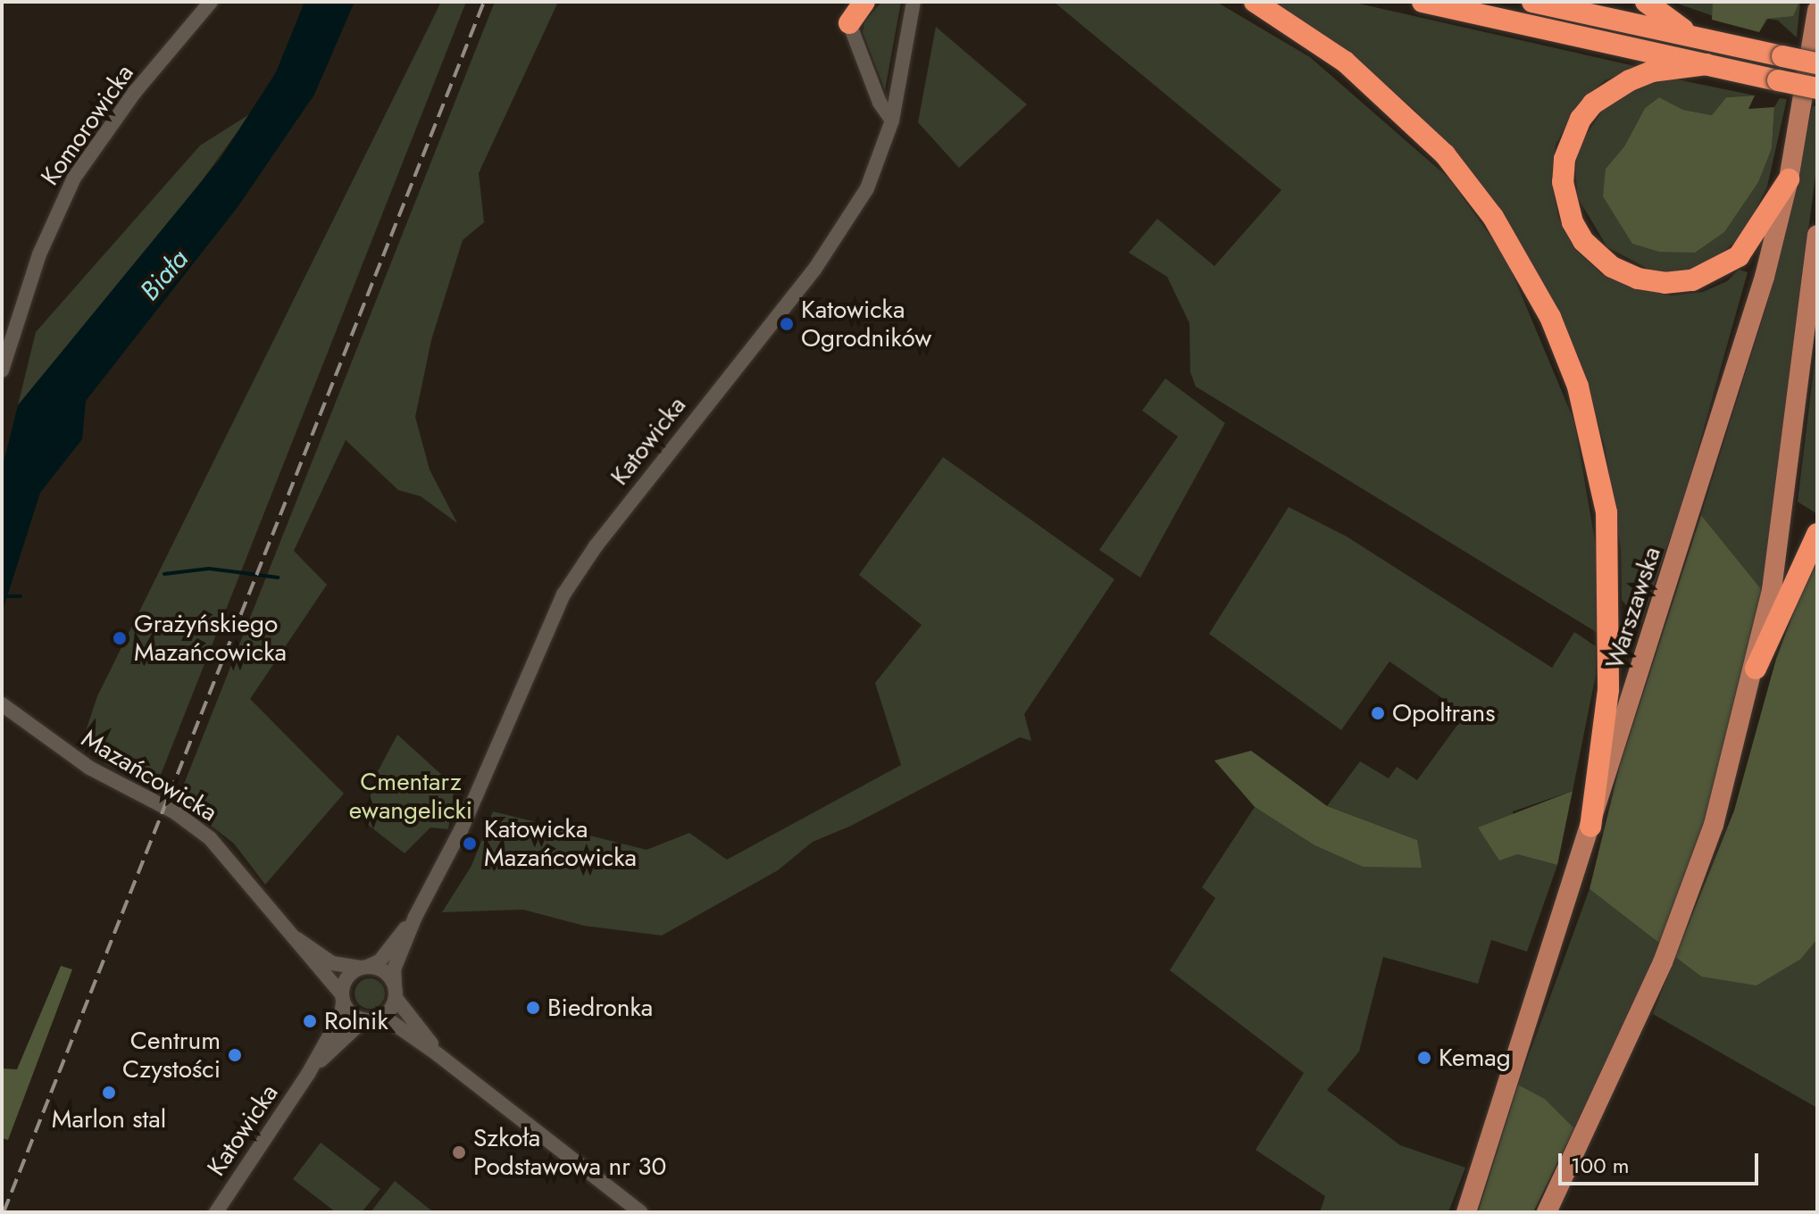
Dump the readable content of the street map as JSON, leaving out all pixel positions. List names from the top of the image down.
{
  "streets": {
    "main road": ["Warszawska"],
    "street": ["Komorowicka", "Katowicka", "Mazańcowicka"]
  },
  "crossings": [
    ["Katowicka", "Mazańcowicka"]
  ],
  "water": ["Biała"],
  "parks": ["Cmentarz ewangelicki"],
  "places": [
    "Katowicka Ogrodników",
    "Grażyńskiego Mazańcowicka",
    "Opoltrans",
    "Katowicka Mazańcowicka",
    "Biedronka",
    "Rolnik",
    "Centrum Czystości",
    "Kemag",
    "Marlon stal",
    "Szkoła Podstawowa nr 30"
  ],
  "scale_bar": "100 m"
}
